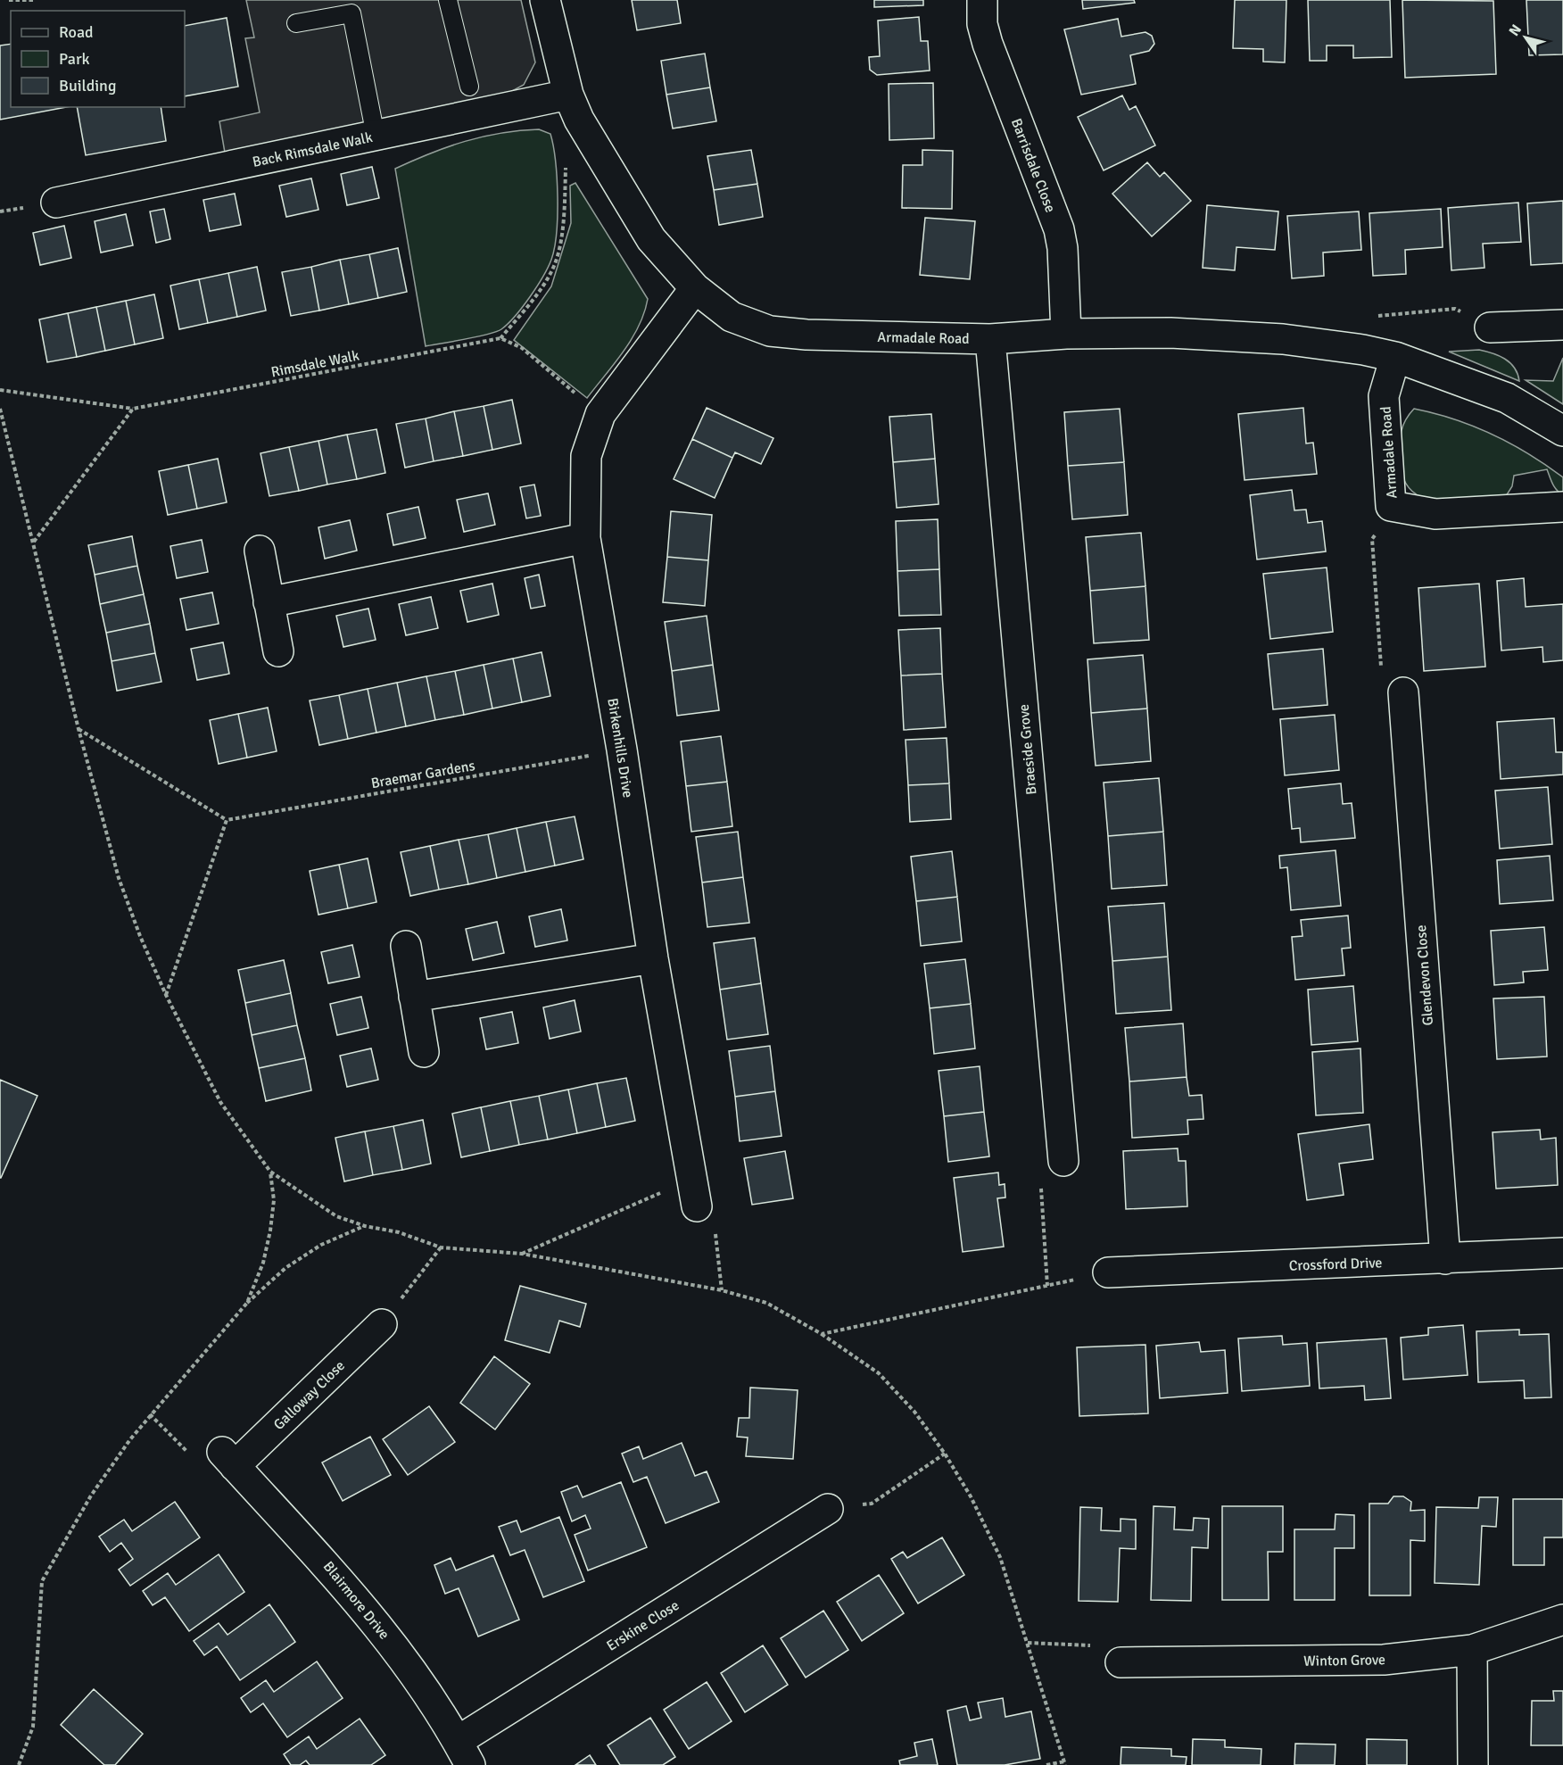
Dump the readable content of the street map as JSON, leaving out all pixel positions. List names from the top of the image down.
{
  "streets": {
    "street": [
      "Back Rimsdale Walk",
      "Barrisdale Close",
      "Armadale Road",
      "Birkenhills Drive",
      "Braeside Grove",
      "Glendevon Close",
      "Crossford Drive",
      "Galloway Close",
      "Blairmore Drive",
      "Erskine Close",
      "Winton Grove"
    ],
    "path": ["Rimsdale Walk", "Braemar Gardens"]
  },
  "crossings": [
    ["Back Rimsdale Walk", "Armadale Road"],
    ["Barrisdale Close", "Armadale Road"],
    ["Armadale Road", "Birkenhills Drive"],
    ["Armadale Road", "Braeside Grove"],
    ["Birkenhills Drive", "Braemar Gardens"],
    ["Glendevon Close", "Crossford Drive"],
    ["Galloway Close", "Blairmore Drive"],
    ["Blairmore Drive", "Erskine Close"]
  ],
  "legend": ["Road", "Park", "Building"],
  "north": "top left"
}
